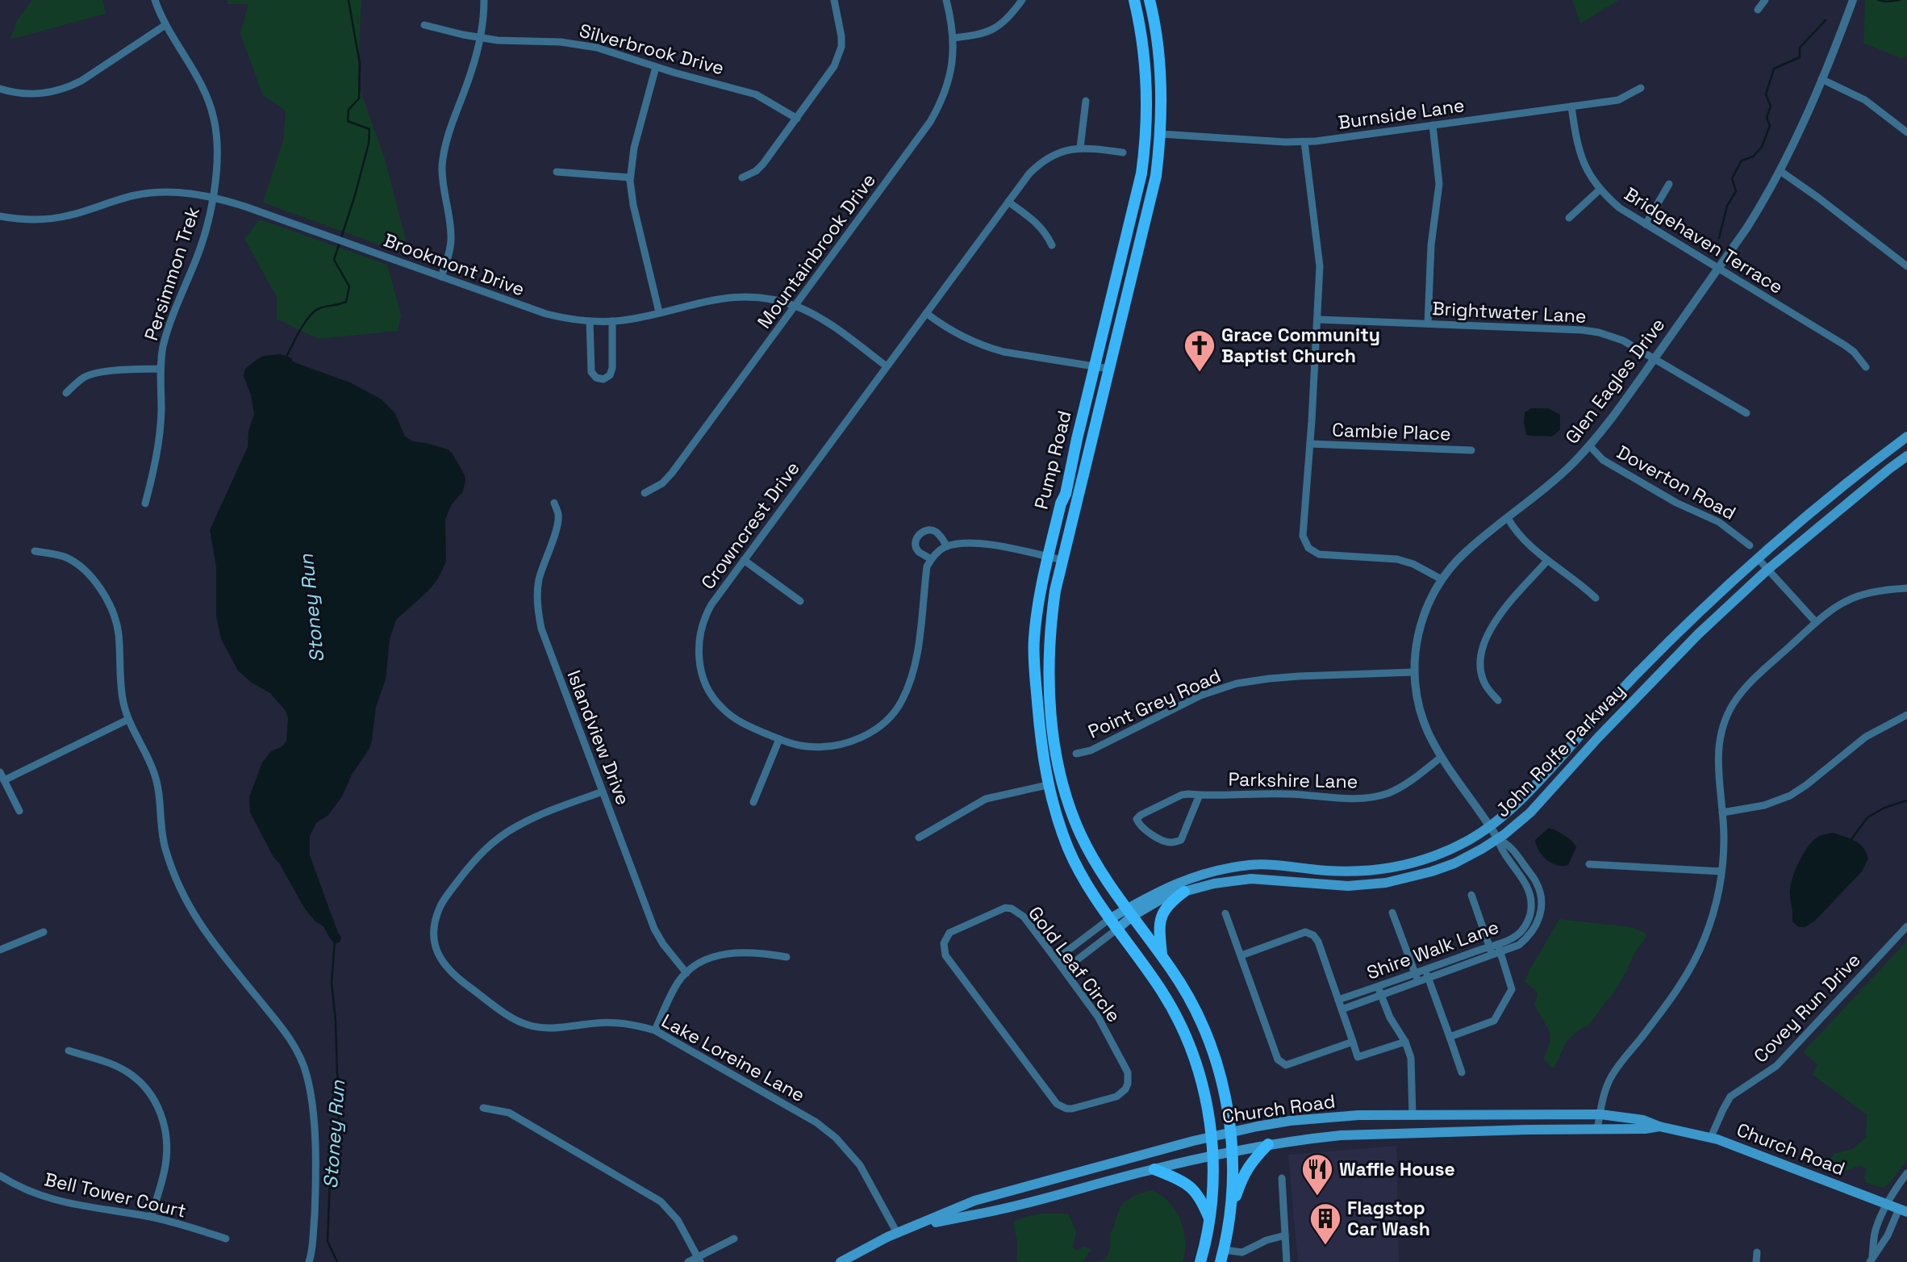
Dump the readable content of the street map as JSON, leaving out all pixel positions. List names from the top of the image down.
{
  "streets": {
    "main road": ["Pump Road", "John Rolfe Parkway", "Church Road"],
    "street": [
      "Silverbrook Drive",
      "Burnside Lane",
      "Bridgehaven Terrace",
      "Mountainbrook Drive",
      "Brookmont Drive",
      "Persimmon Trek",
      "Brightwater Lane",
      "Glen Eagles Drive",
      "Cambie Place",
      "Doverton Road",
      "Crowncrest Drive",
      "Point Grey Road",
      "Islandview Drive",
      "Parkshire Lane",
      "Shire Walk Lane",
      "Gold Leaf Circle",
      "Covey Run Drive",
      "Lake Loreine Lane",
      "Bell Tower Court"
    ]
  },
  "crossings": [
    ["Burnside Lane", "Bridgehaven Terrace"],
    ["Burnside Lane", "Pump Road"],
    ["Bridgehaven Terrace", "Glen Eagles Drive"],
    ["Mountainbrook Drive", "Brookmont Drive"],
    ["Brookmont Drive", "Persimmon Trek"],
    ["Brookmont Drive", "Crowncrest Drive"],
    ["Brightwater Lane", "Glen Eagles Drive"],
    ["Glen Eagles Drive", "Doverton Road"],
    ["Glen Eagles Drive", "Point Grey Road"],
    ["Glen Eagles Drive", "John Rolfe Parkway"],
    ["Glen Eagles Drive", "Parkshire Lane"],
    ["Glen Eagles Drive", "Shire Walk Lane"],
    ["Pump Road", "John Rolfe Parkway"],
    ["Islandview Drive", "Lake Loreine Lane"],
    ["John Rolfe Parkway", "Shire Walk Lane"],
    ["Covey Run Drive", "Church Road"],
    ["Lake Loreine Lane", "Church Road"]
  ],
  "water": ["Stoney Run"],
  "places": {
    "church": ["Grace Community Baptist Church"],
    "restaurant": ["Waffle House"],
    "building": ["Flagstop Car Wash"]
  }
}
